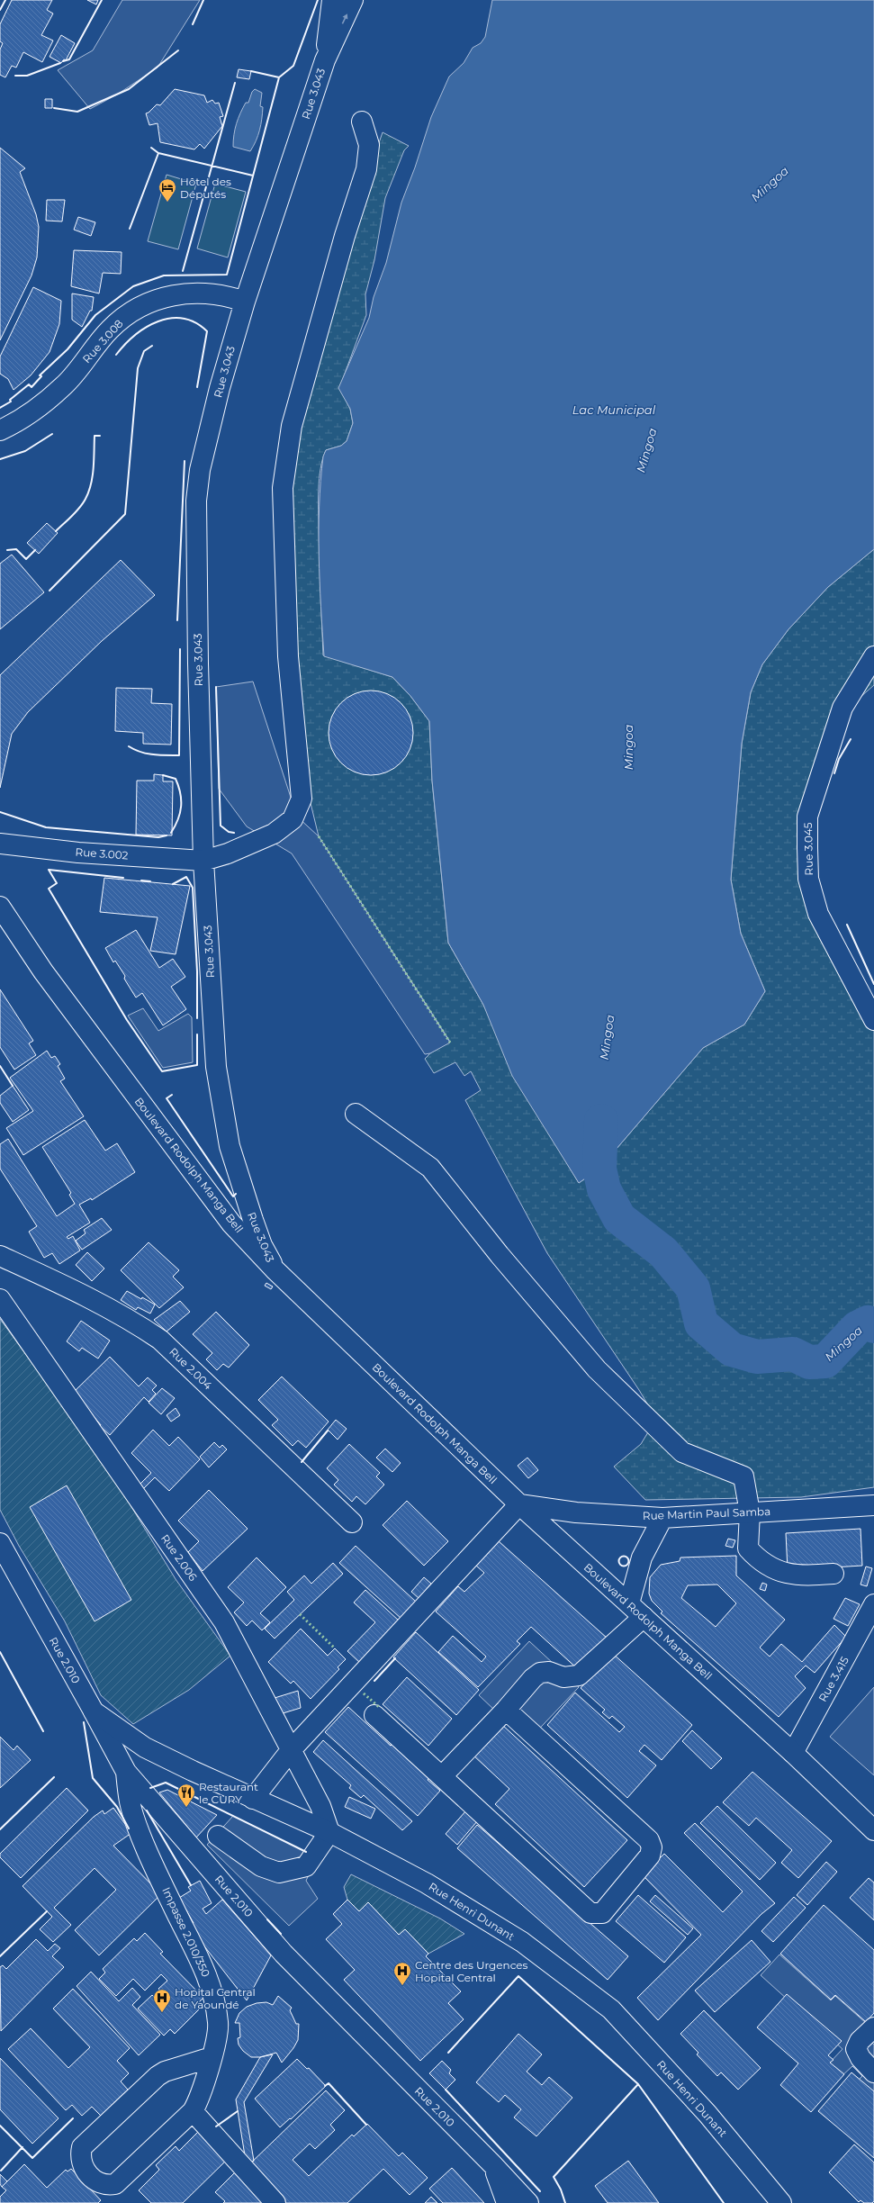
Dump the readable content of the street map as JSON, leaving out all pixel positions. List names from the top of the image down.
{
  "streets": {
    "street": [
      "Rue 3.043",
      "Rue 3.008",
      "Rue 3.045",
      "Rue 3.002",
      "Boulevard Rodolph Manga Bell",
      "Rue 2.004",
      "Rue Martin Paul Samba",
      "Rue 2.006",
      "Rue 2.010",
      "Rue 3.415",
      "Rue Henri Dunant",
      "Impasse 2.010/350"
    ]
  },
  "crossings": [
    ["Rue 3.043", "Rue 3.008"],
    ["Rue 3.043", "Rue 3.002"],
    ["Rue 3.043", "Boulevard Rodolph Manga Bell"],
    ["Boulevard Rodolph Manga Bell", "Rue Martin Paul Samba"],
    ["Boulevard Rodolph Manga Bell", "Rue 3.415"],
    ["Rue 2.006", "Rue Henri Dunant"],
    ["Rue 2.010", "Rue Henri Dunant"],
    ["Rue 2.010", "Impasse 2.010/350"]
  ],
  "water": ["Mingoa", "Lac Municipal"],
  "places": {
    "hotel": ["Hôtel des Députés"],
    "restaurant": ["Restaurant le CURY"],
    "hospital": ["Centre des Urgences Hopital Central", "Hopital Central de Yaoundé"]
  }
}
